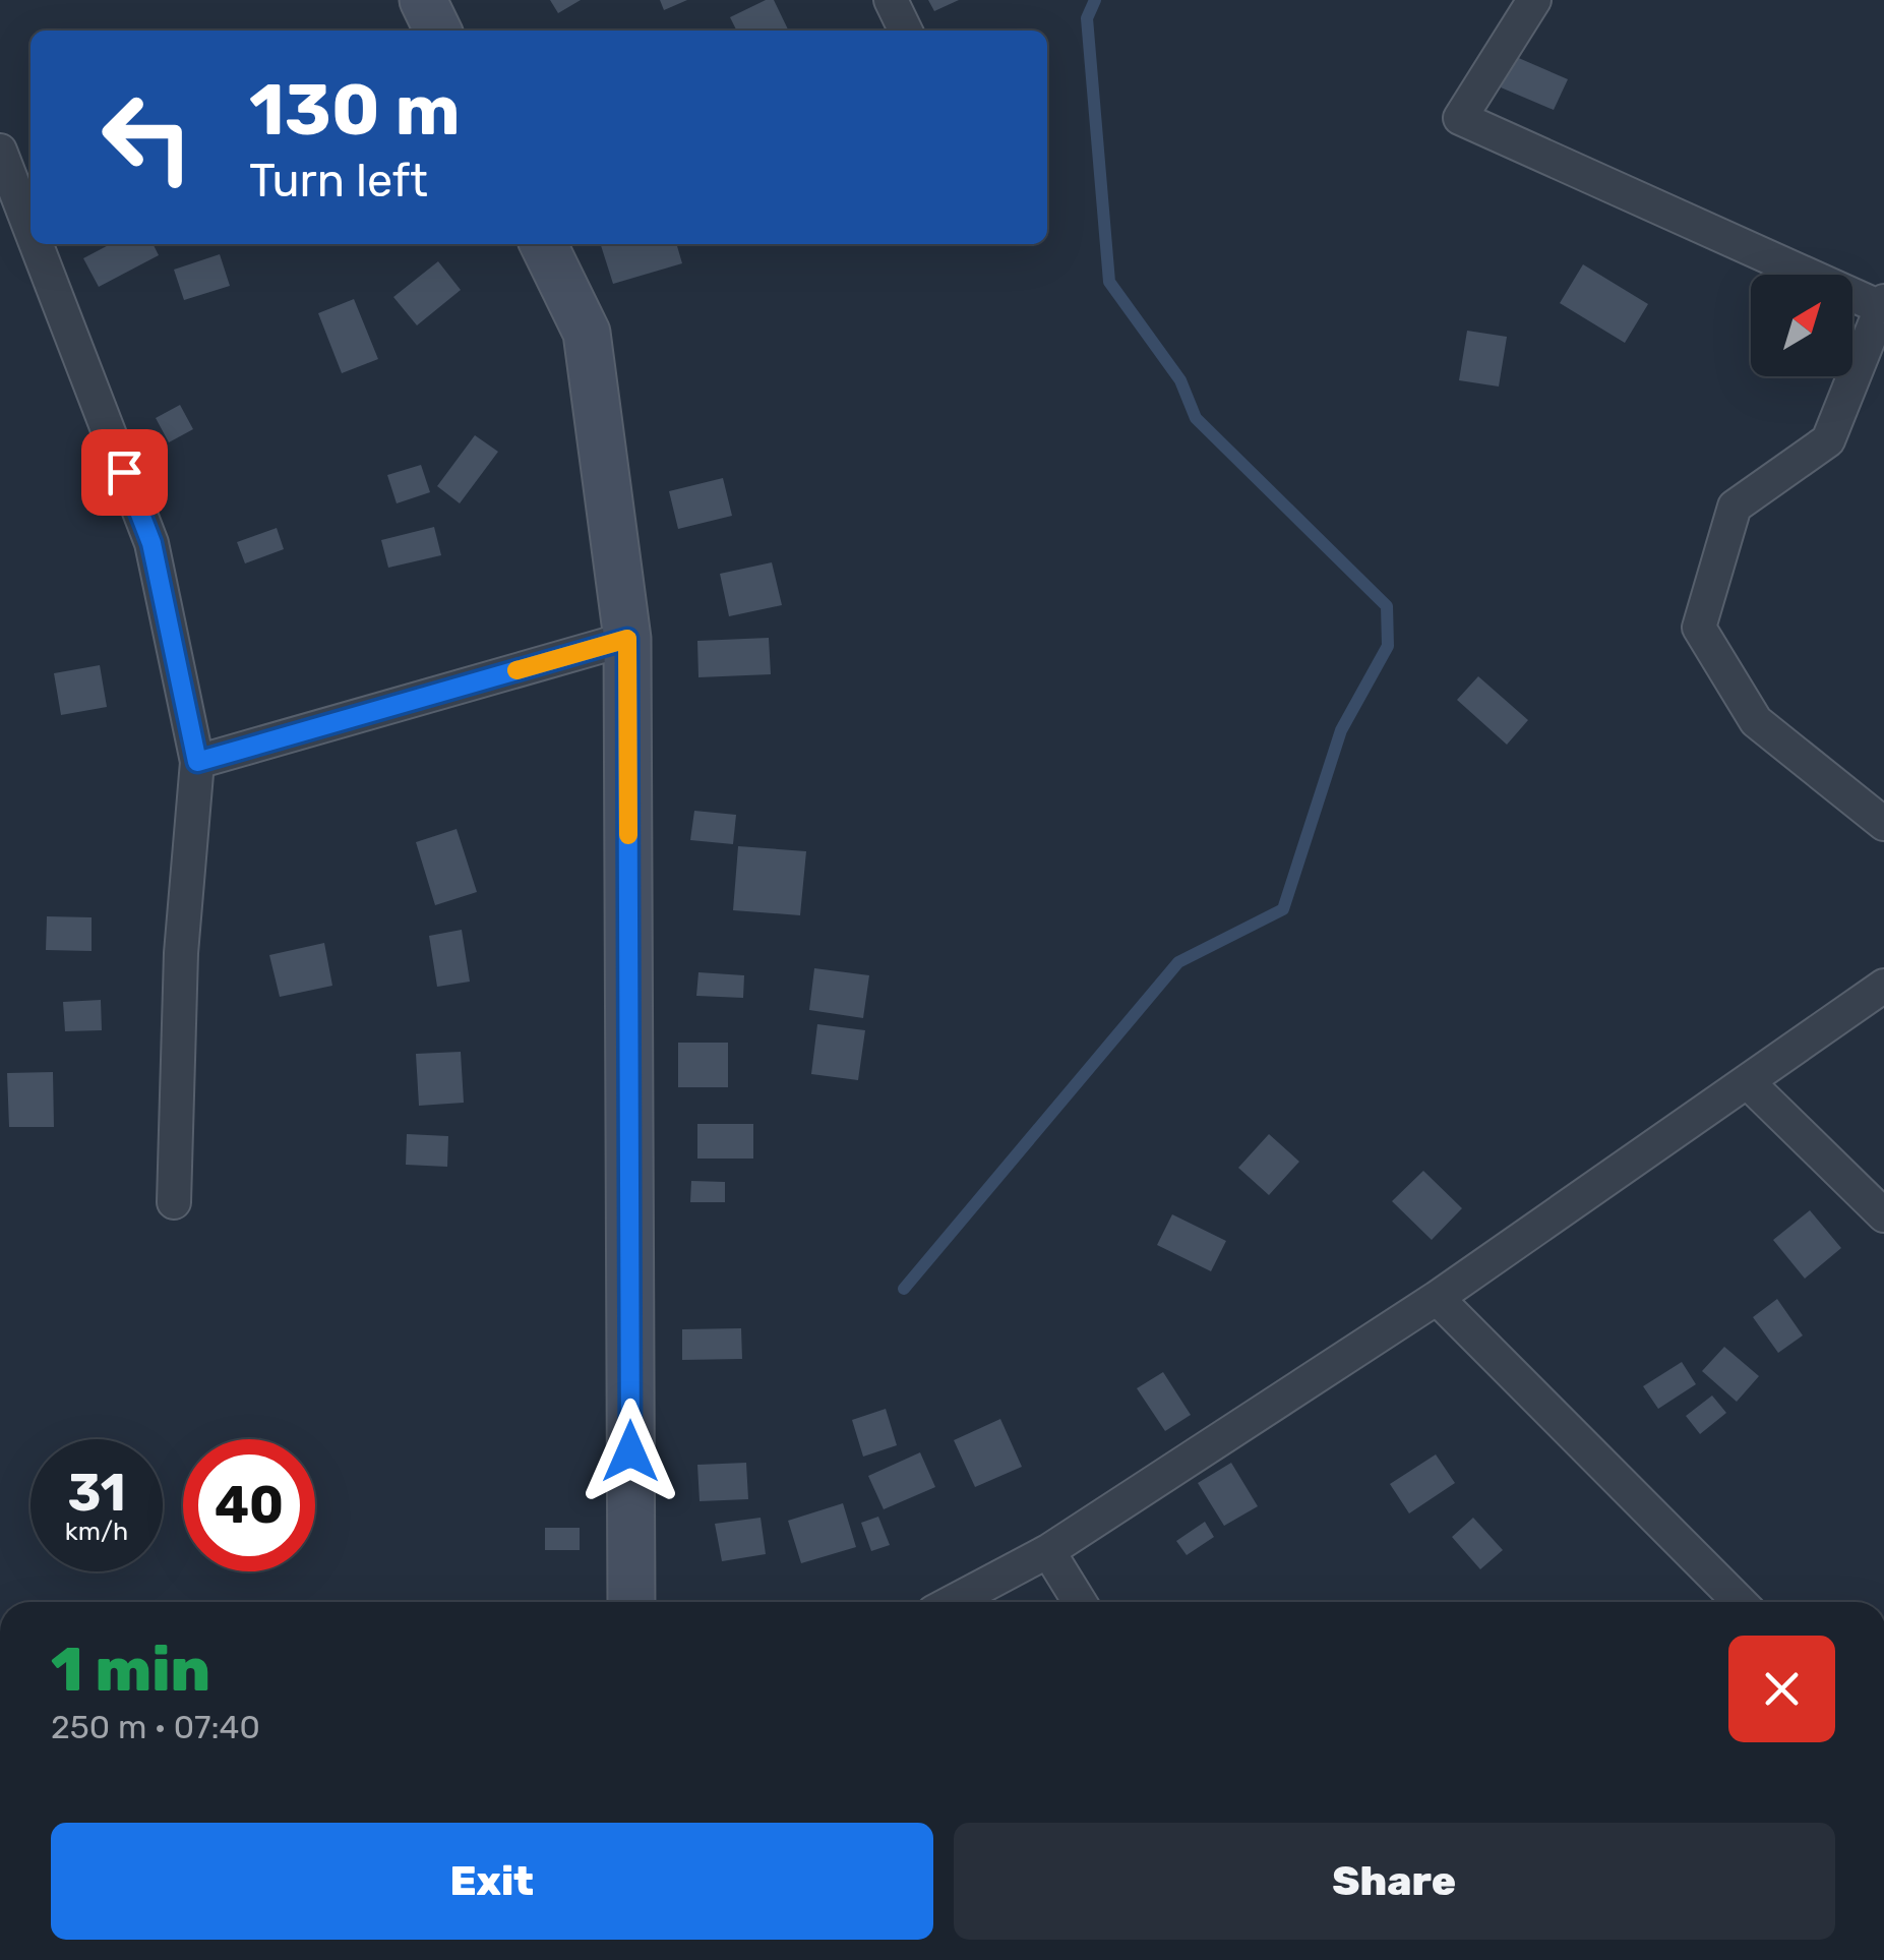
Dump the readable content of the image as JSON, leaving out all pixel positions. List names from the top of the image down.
{
  "north": "top right",
  "page": {
    "turn": ["130 m", "Turn left"],
    "speed": "31 km/h",
    "limit": "40",
    "heading": ["1 min", "250 m · 07:40"],
    "buttons": ["Exit", "Share"]
  }
}
